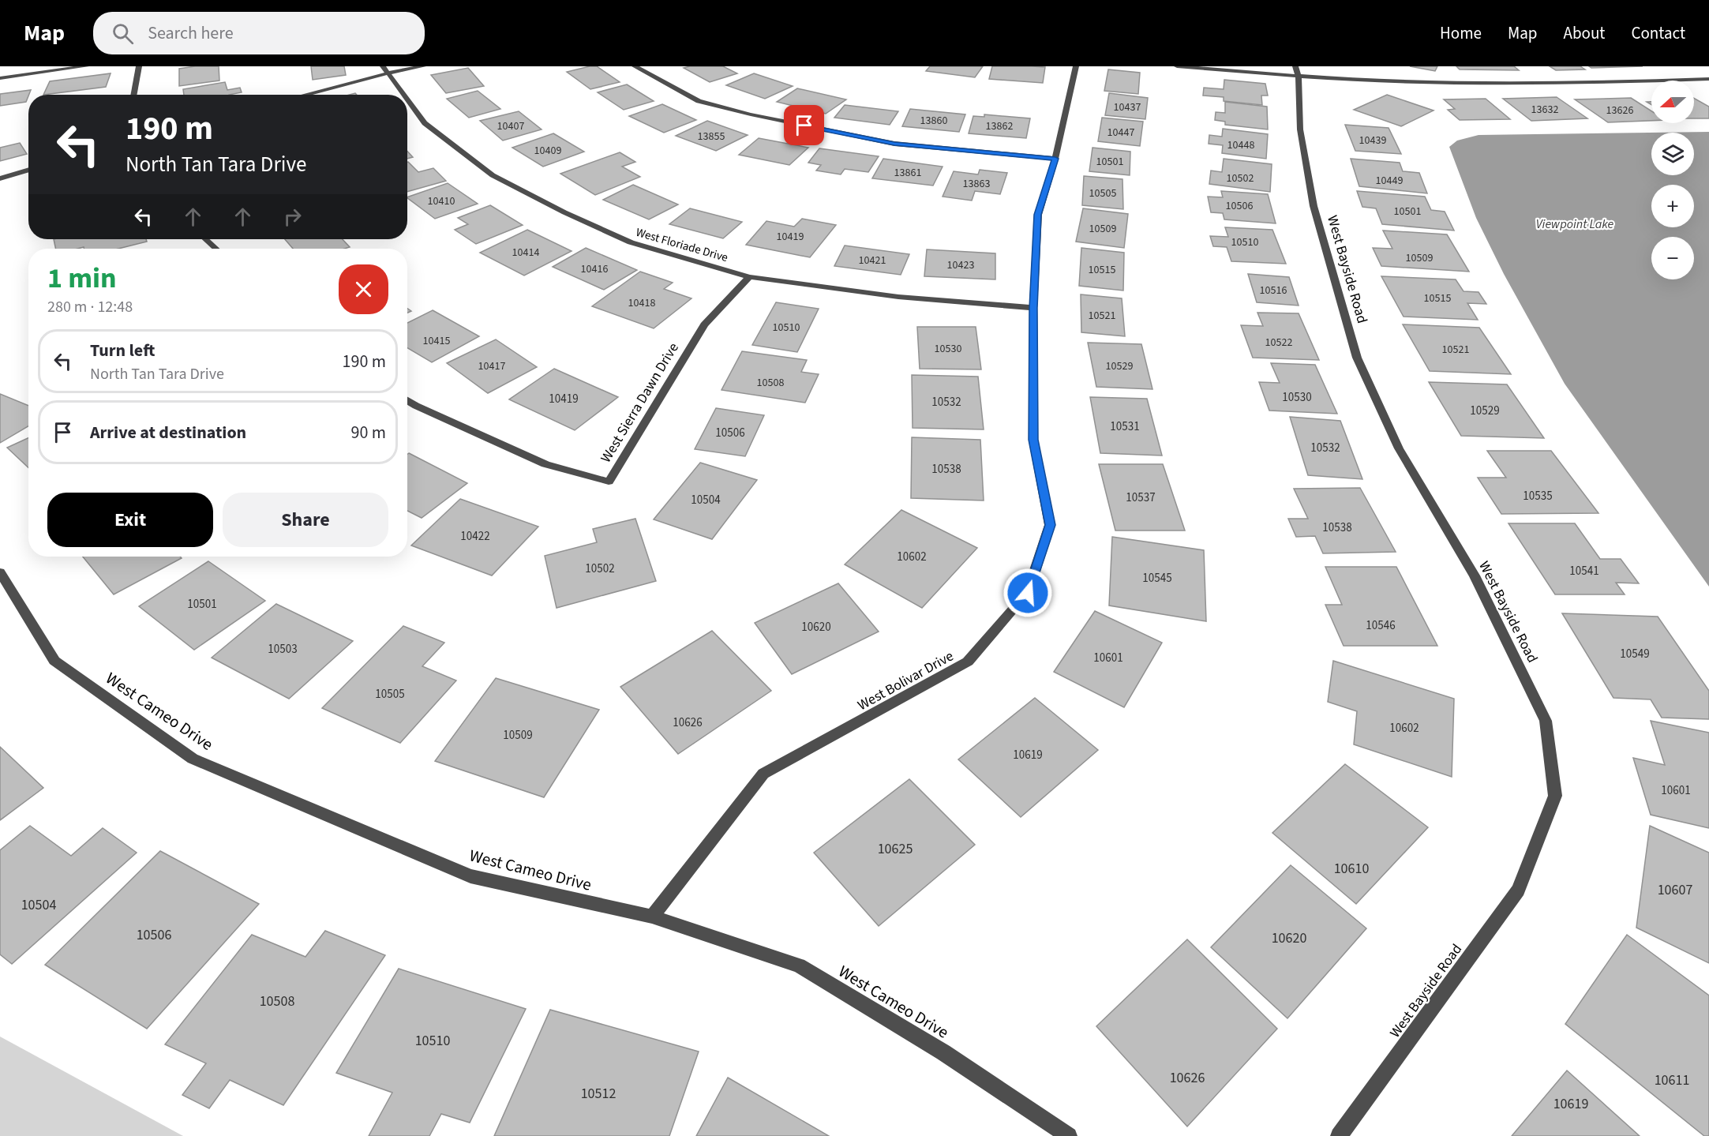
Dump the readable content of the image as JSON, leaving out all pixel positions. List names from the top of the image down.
{
  "streets": {
    "street": [
      "West Floriade Drive",
      "West Bayside Road",
      "West Sierra Dawn Drive",
      "West Bolivar Drive",
      "West Cameo Drive"
    ]
  },
  "crossings": [
    ["West Floriade Drive", "West Sierra Dawn Drive"],
    ["West Floriade Drive", "West Bolivar Drive"],
    ["West Bolivar Drive", "West Cameo Drive"]
  ],
  "water": ["Viewpoint Lake"],
  "house_numbers": [
    "10437",
    "13632",
    "13626",
    "13860",
    "10407",
    "13862",
    "10447",
    "13855",
    "10439",
    "10448",
    "10409",
    "10501",
    "13861",
    "10502",
    "10449",
    "13863",
    "10505",
    "10410",
    "10506",
    "10501",
    "10509",
    "10419",
    "10510",
    "10414",
    "10509",
    "10421",
    "10423",
    "10416",
    "10515",
    "10516",
    "10515",
    "10418",
    "10521",
    "10510",
    "10415",
    "10522",
    "10530",
    "10521",
    "10417",
    "10529",
    "10508",
    "10530",
    "10419",
    "10532",
    "10529",
    "10531",
    "10506",
    "10532",
    "10538",
    "10535",
    "10537",
    "10504",
    "10538",
    "10422",
    "10602",
    "10502",
    "10541",
    "10545",
    "10501",
    "10546",
    "10620",
    "10503",
    "10549",
    "10601",
    "10505",
    "10626",
    "10602",
    "10509",
    "10619",
    "10601",
    "10625",
    "10610",
    "10607",
    "10504",
    "10506",
    "10620",
    "10508",
    "10510",
    "10626",
    "10611",
    "10512",
    "10619"
  ],
  "north": "left",
  "page": {
    "header": "Map",
    "search": "Search here",
    "nav": [
      "Home",
      "Map",
      "About",
      "Contact"
    ],
    "map_buttons": ["+", "−"],
    "turn": ["190 m", "North Tan Tara Drive"],
    "heading": ["1 min", "280 m · 12:48"],
    "list": [
      {
        "name": "Turn left",
        "note": "North Tan Tara Drive",
        "value": "190 m"
      },
      {
        "name": "Arrive at destination",
        "value": "90 m"
      }
    ],
    "buttons": ["Exit", "Share"]
  }
}
